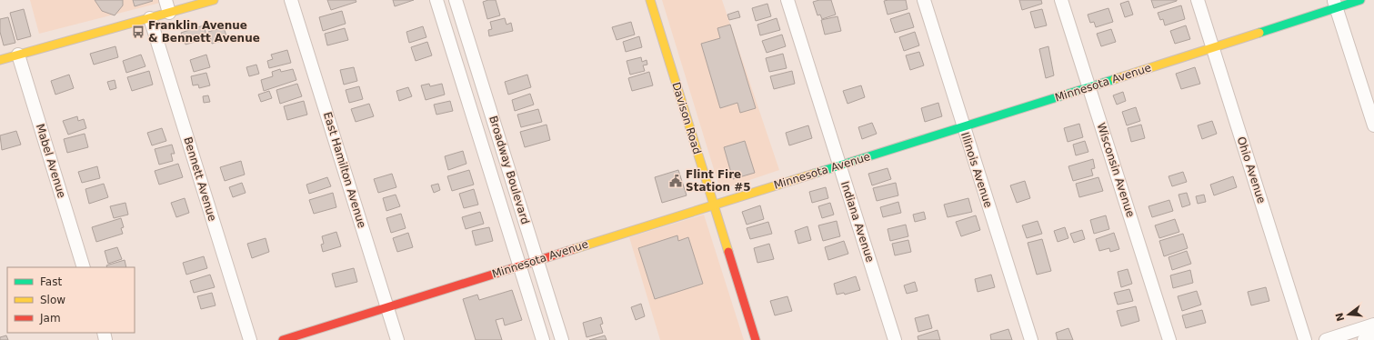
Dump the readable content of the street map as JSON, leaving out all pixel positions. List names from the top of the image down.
{
  "streets": {
    "street": [
      "Minnesota Avenue",
      "Davison Road",
      "Mabel Avenue",
      "East Hamilton Avenue",
      "Broadway Boulevard",
      "Illinois Avenue",
      "Wisconsin Avenue",
      "Ohio Avenue",
      "Bennett Avenue",
      "Indiana Avenue"
    ]
  },
  "crossings": [
    ["Minnesota Avenue", "Davison Road"],
    ["Minnesota Avenue", "East Hamilton Avenue"],
    ["Minnesota Avenue", "Broadway Boulevard"],
    ["Minnesota Avenue", "Illinois Avenue"],
    ["Minnesota Avenue", "Wisconsin Avenue"],
    ["Minnesota Avenue", "Ohio Avenue"],
    ["Minnesota Avenue", "Indiana Avenue"]
  ],
  "places": {
    "bus stop": ["Franklin Avenue & Bennett Avenue"],
    "public building": ["Flint Fire Station #5"]
  },
  "legend": ["Fast", "Slow", "Jam"],
  "north": "left"
}
